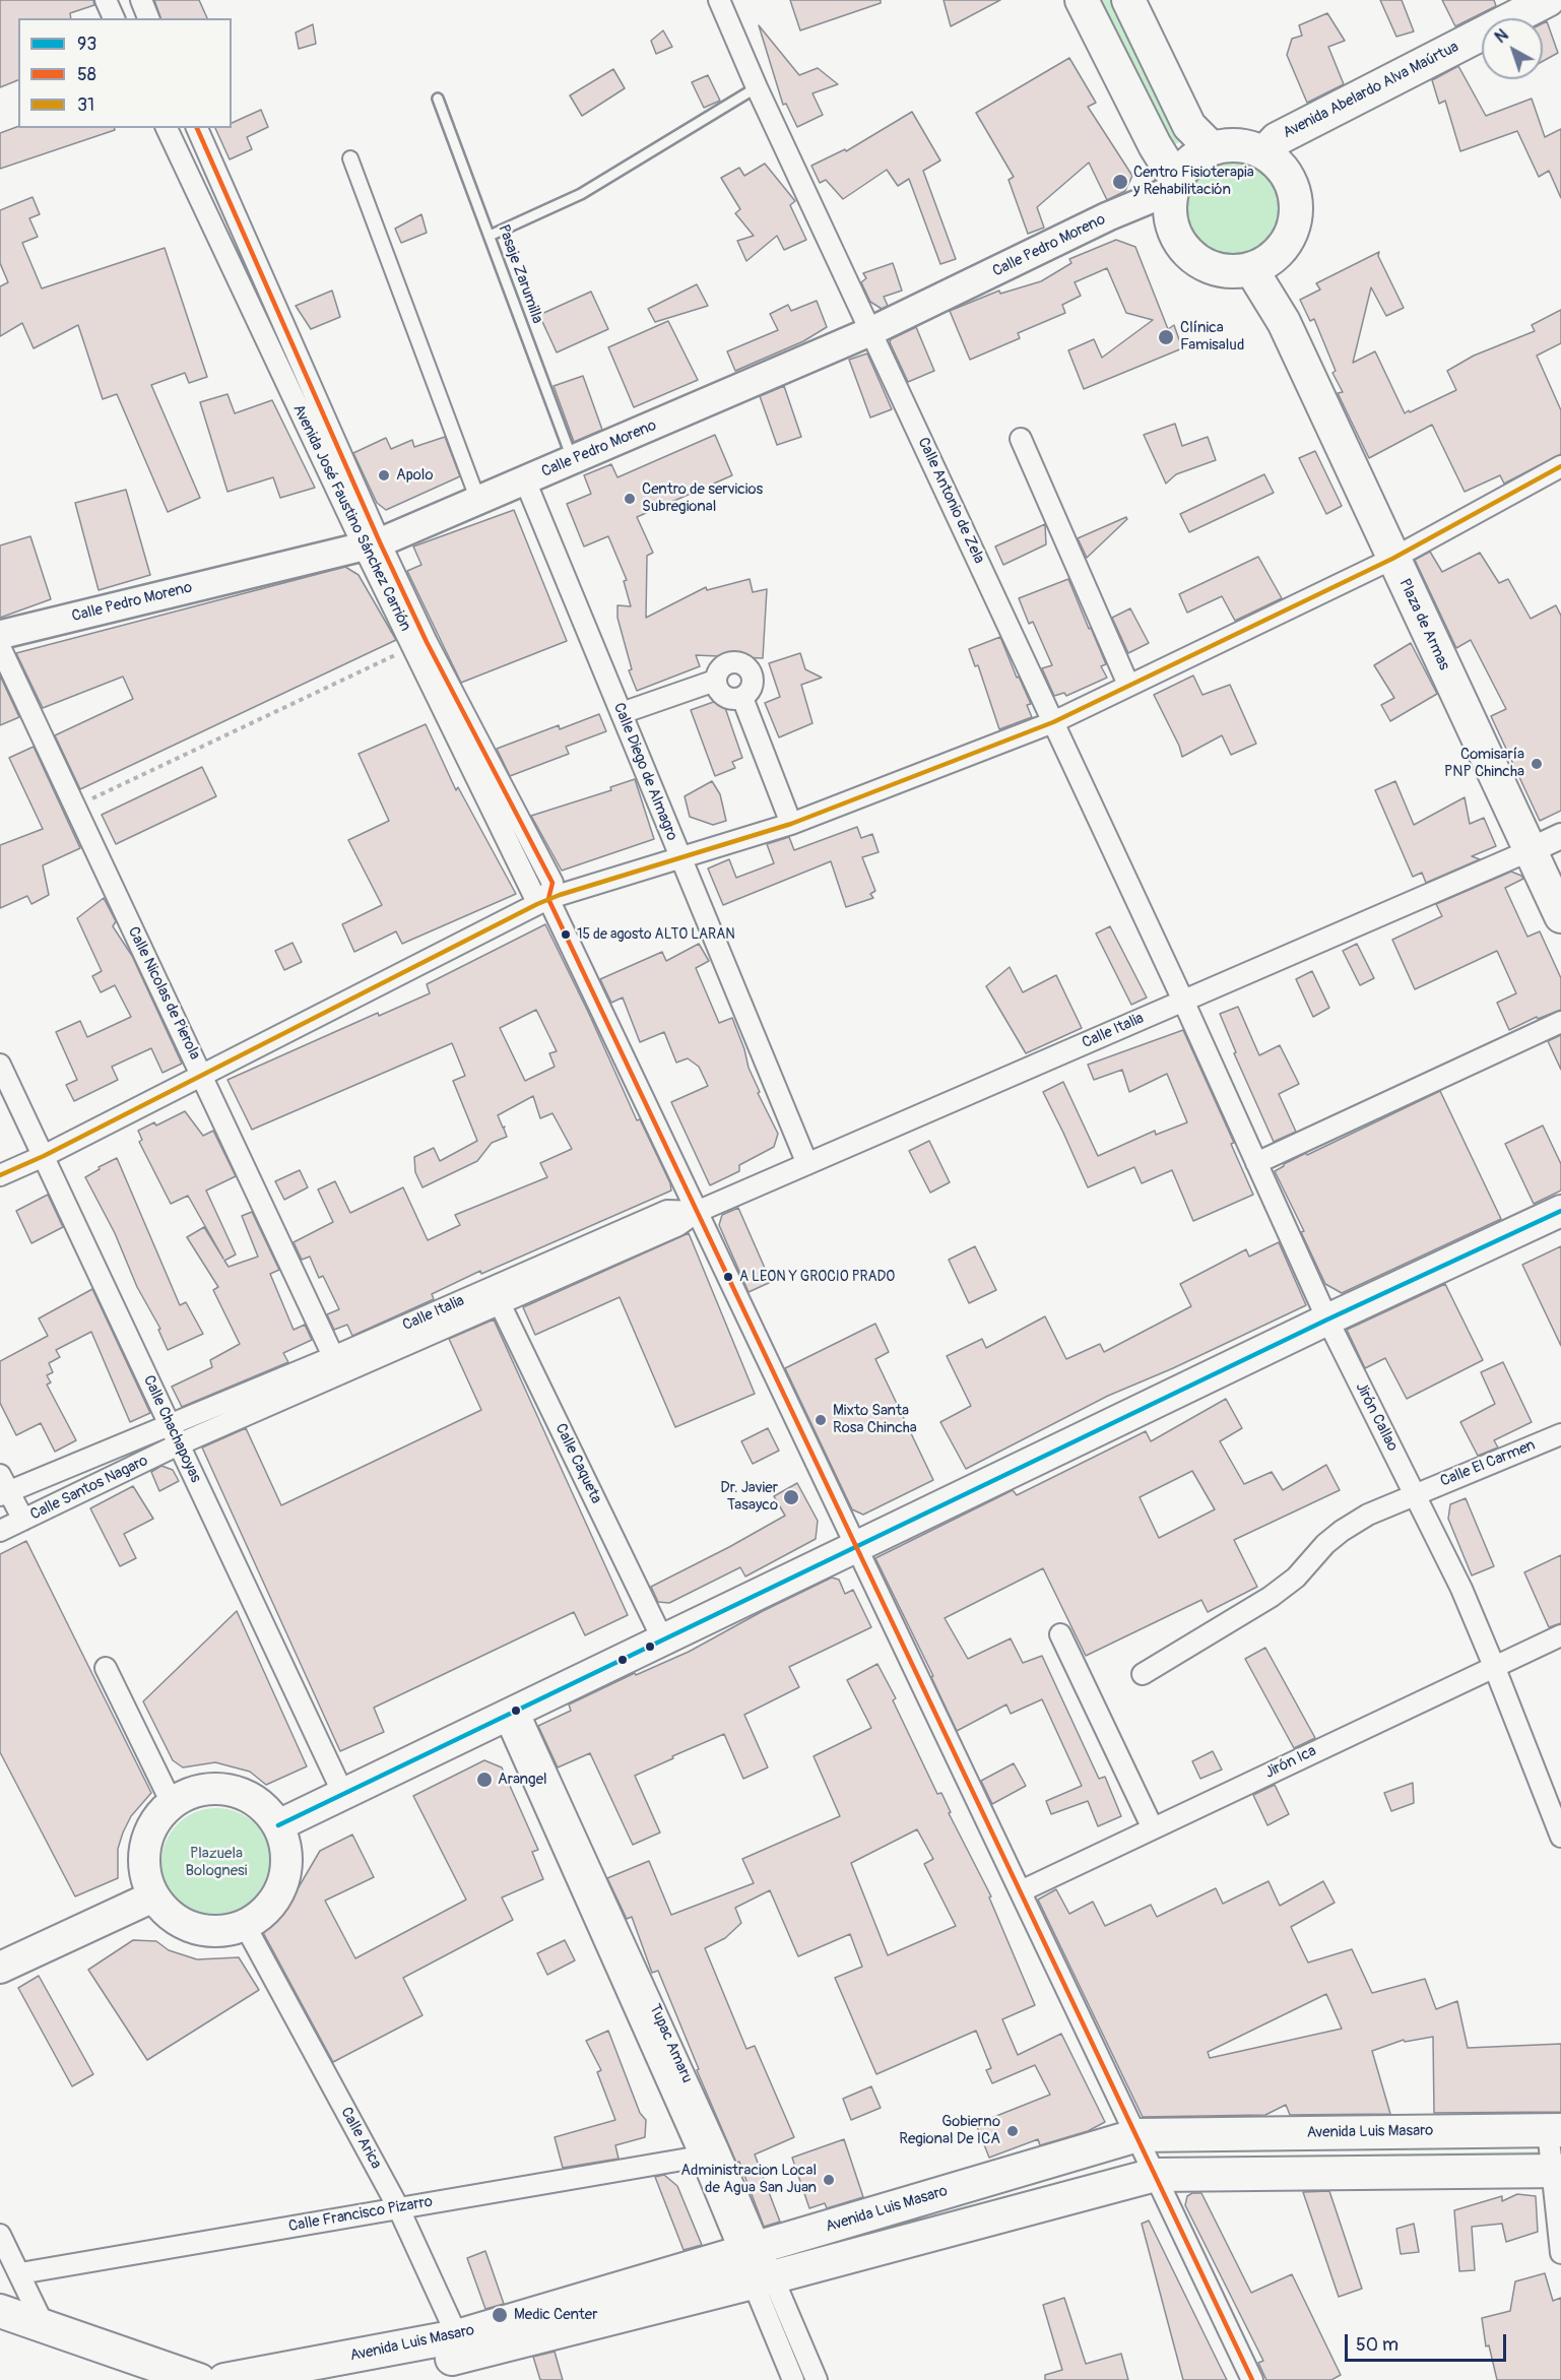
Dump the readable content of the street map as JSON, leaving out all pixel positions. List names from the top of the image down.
{
  "streets": {
    "highway": ["Avenida Abelardo Alva Maúrtua", "Plaza de Armas", "Avenida Luis Masaro"],
    "main road": ["Calle Pedro Moreno"],
    "street": [
      "Calle Antonio de Zela",
      "Avenida José Faustino Sánchez Carrión",
      "Calle Diego de Almagro",
      "Calle Nicolas de Pierola",
      "Calle Italia",
      "Jirón Callao",
      "Calle Chachapoyas",
      "Calle Caqueta",
      "Calle El Carmen",
      "Calle Santos Nagaro",
      "Jirón Ica",
      "Tupac Amaru",
      "Calle Arica",
      "Calle Francisco Pizarro"
    ],
    "lane": ["Pasaje Zarumilla"]
  },
  "crossings": [
    ["Avenida Abelardo Alva Maúrtua", "Calle Pedro Moreno"],
    ["Avenida Abelardo Alva Maúrtua", "Plaza de Armas"],
    ["Calle Pedro Moreno", "Pasaje Zarumilla"],
    ["Calle Pedro Moreno", "Calle Antonio de Zela"],
    ["Calle Pedro Moreno", "Avenida José Faustino Sánchez Carrión"],
    ["Calle Pedro Moreno", "Plaza de Armas"],
    ["Calle Pedro Moreno", "Calle Diego de Almagro"],
    ["Calle Antonio de Zela", "Calle Italia"],
    ["Calle Antonio de Zela", "Jirón Callao"],
    ["Avenida José Faustino Sánchez Carrión", "Calle Italia"],
    ["Avenida José Faustino Sánchez Carrión", "Jirón Ica"],
    ["Avenida José Faustino Sánchez Carrión", "Avenida Luis Masaro"],
    ["Plaza de Armas", "Calle Italia"],
    ["Calle Diego de Almagro", "Calle Italia"],
    ["Calle Nicolas de Pierola", "Calle Italia"],
    ["Calle Italia", "Jirón Callao"],
    ["Calle Italia", "Calle Chachapoyas"],
    ["Calle Italia", "Calle Caqueta"],
    ["Calle Italia", "Calle Santos Nagaro"],
    ["Jirón Callao", "Calle El Carmen"],
    ["Jirón Callao", "Jirón Ica"],
    ["Calle Chachapoyas", "Calle Santos Nagaro"],
    ["Tupac Amaru", "Avenida Luis Masaro"],
    ["Tupac Amaru", "Calle Francisco Pizarro"],
    ["Avenida Luis Masaro", "Calle Arica"],
    ["Calle Arica", "Calle Francisco Pizarro"]
  ],
  "parks": ["Plazuela Bolognesi"],
  "places": [
    "Centro Fisioterapia y Rehabilitación",
    "Clínica Famisalud",
    "Apolo",
    "Centro de servicios Subregional",
    "Comisaría PNP Chincha",
    "15 de agosto ALTO LARAN",
    "A LEON Y GROCIO PRADO",
    "Mixto Santa Rosa Chincha",
    "Dr. Javier Tasayco",
    "Arangel",
    "Gobierno Regional De ICA",
    "Administracion Local de Agua San Juan",
    "Medic Center"
  ],
  "lines": ["transit line 58", "transit line 31", "transit line 93"],
  "legend": ["93", "58", "31"],
  "scale_bar": "50 m",
  "north": "top left"
}
